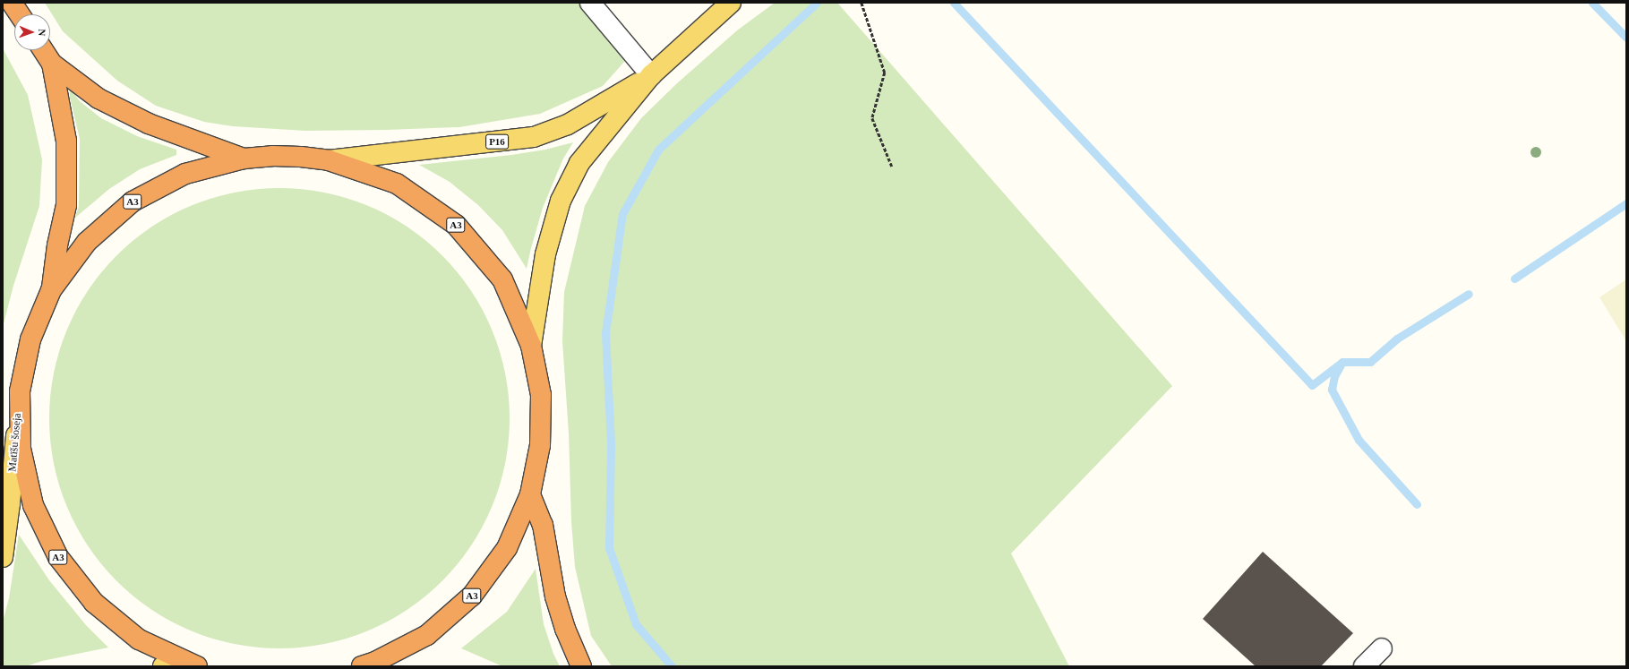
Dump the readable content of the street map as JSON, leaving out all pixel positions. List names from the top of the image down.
{
  "streets": {
    "highway": ["A3"],
    "main road": ["P16", "Matīšu šoseja"]
  },
  "crossings": [
    ["P16", "A3"],
    ["A3", "Matīšu šoseja"]
  ],
  "north": "right"
}
